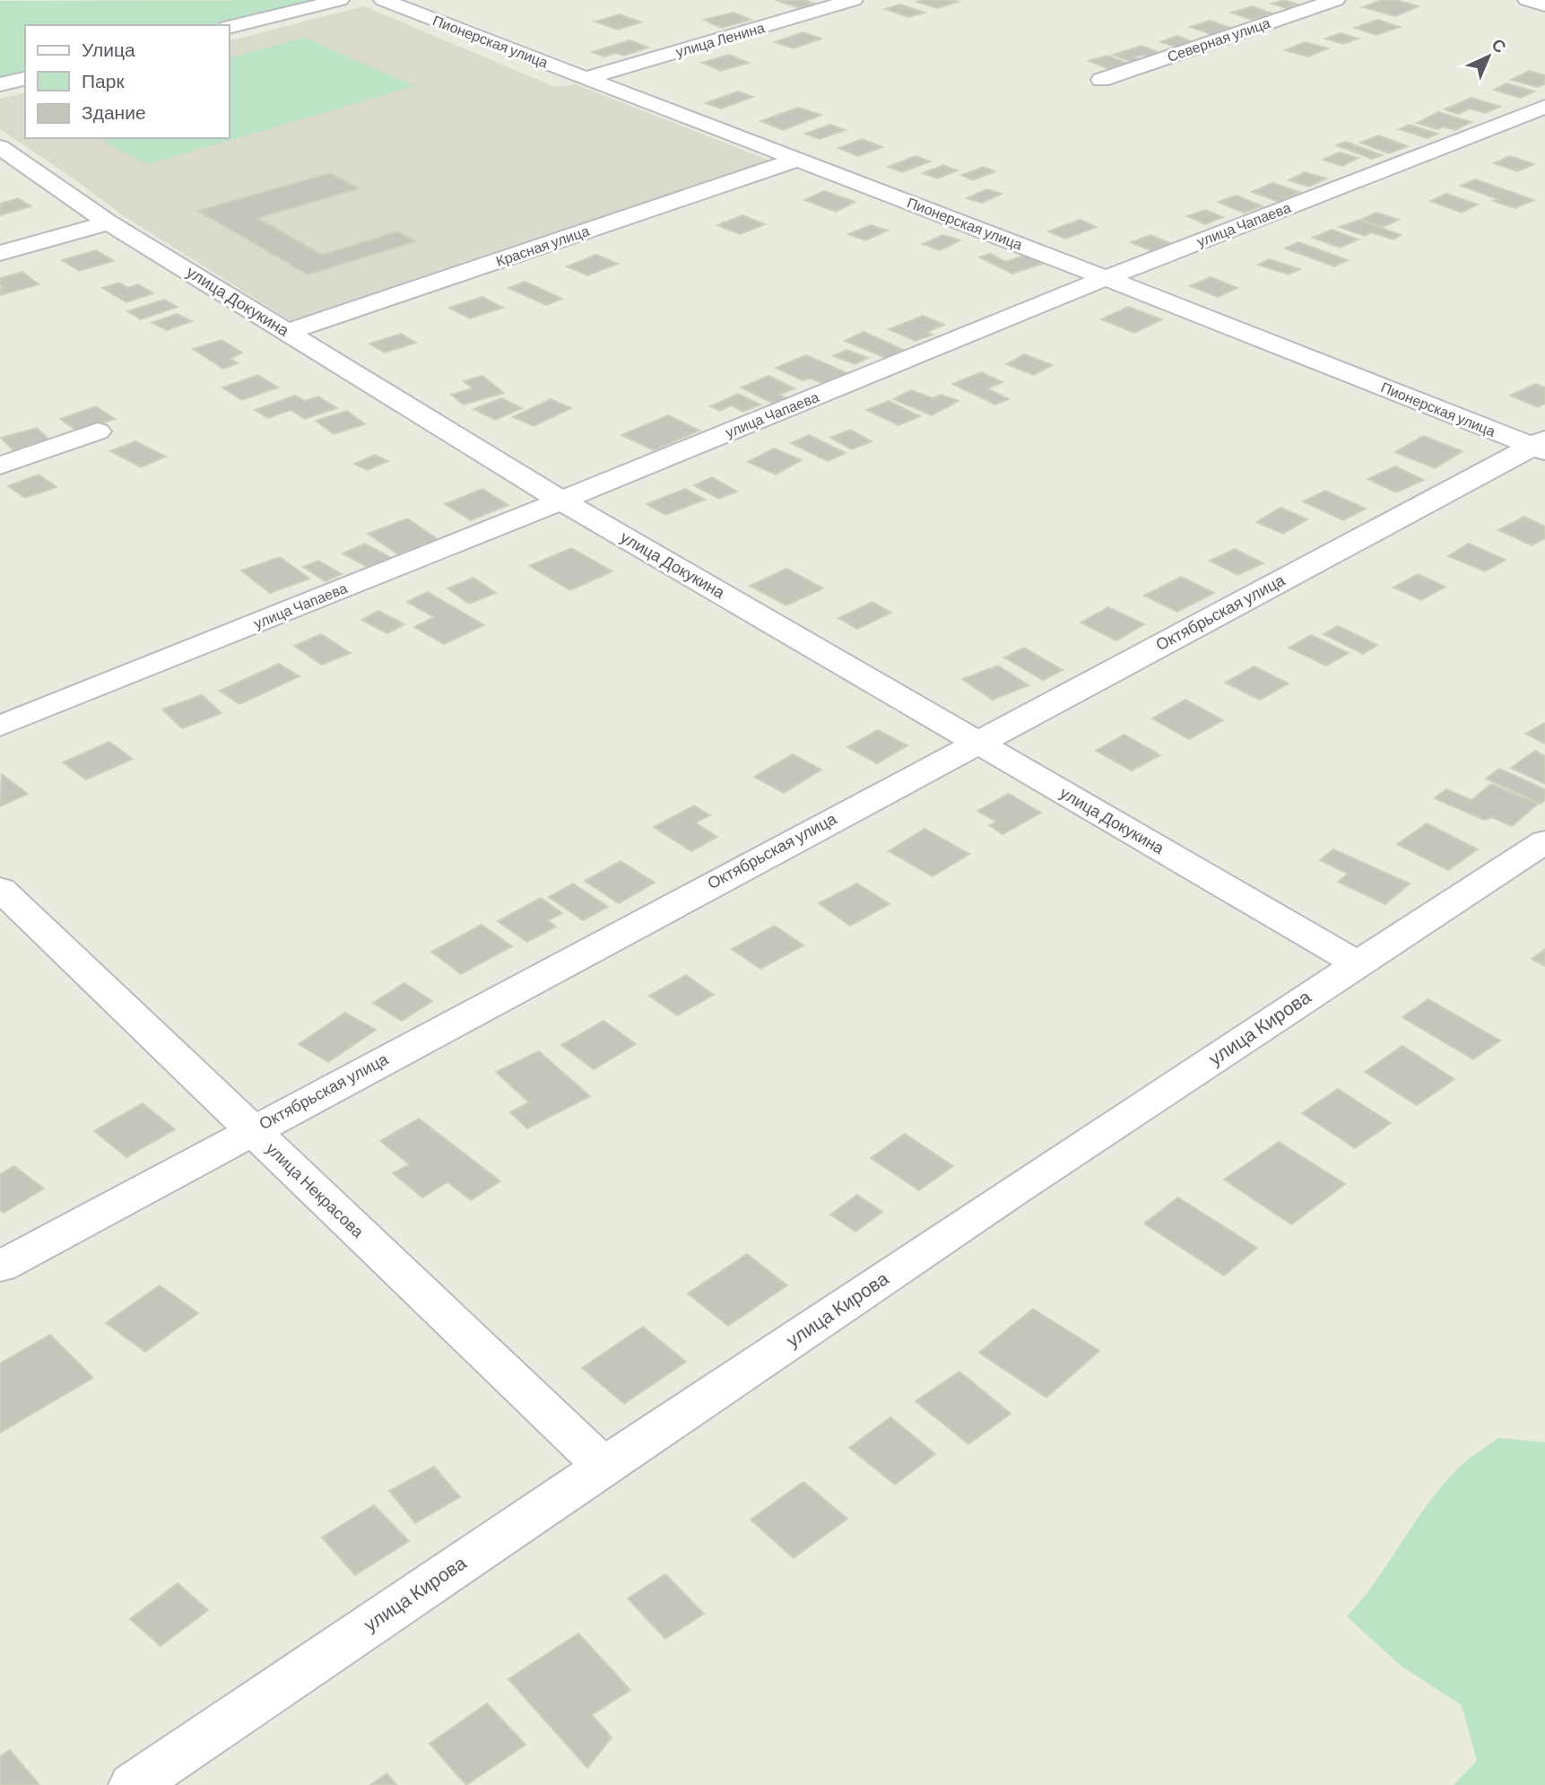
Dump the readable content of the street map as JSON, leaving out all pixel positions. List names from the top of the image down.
{
  "streets": {
    "street": [
      "улица Ленина",
      "Северная улица",
      "Пионерская улица",
      "улица Чапаева",
      "Красная улица",
      "улица Докукина",
      "Октябрьская улица",
      "улица Кирова",
      "улица Некрасова"
    ]
  },
  "crossings": [
    ["улица Ленина", "Пионерская улица"],
    ["Пионерская улица", "улица Чапаева"],
    ["Пионерская улица", "Красная улица"],
    ["Пионерская улица", "Октябрьская улица"],
    ["улица Чапаева", "улица Докукина"],
    ["Красная улица", "улица Докукина"],
    ["улица Докукина", "Октябрьская улица"],
    ["улица Докукина", "улица Кирова"],
    ["Октябрьская улица", "улица Некрасова"],
    ["улица Кирова", "улица Некрасова"]
  ],
  "legend": ["Улица", "Парк", "Здание"],
  "north": "top right"
}
